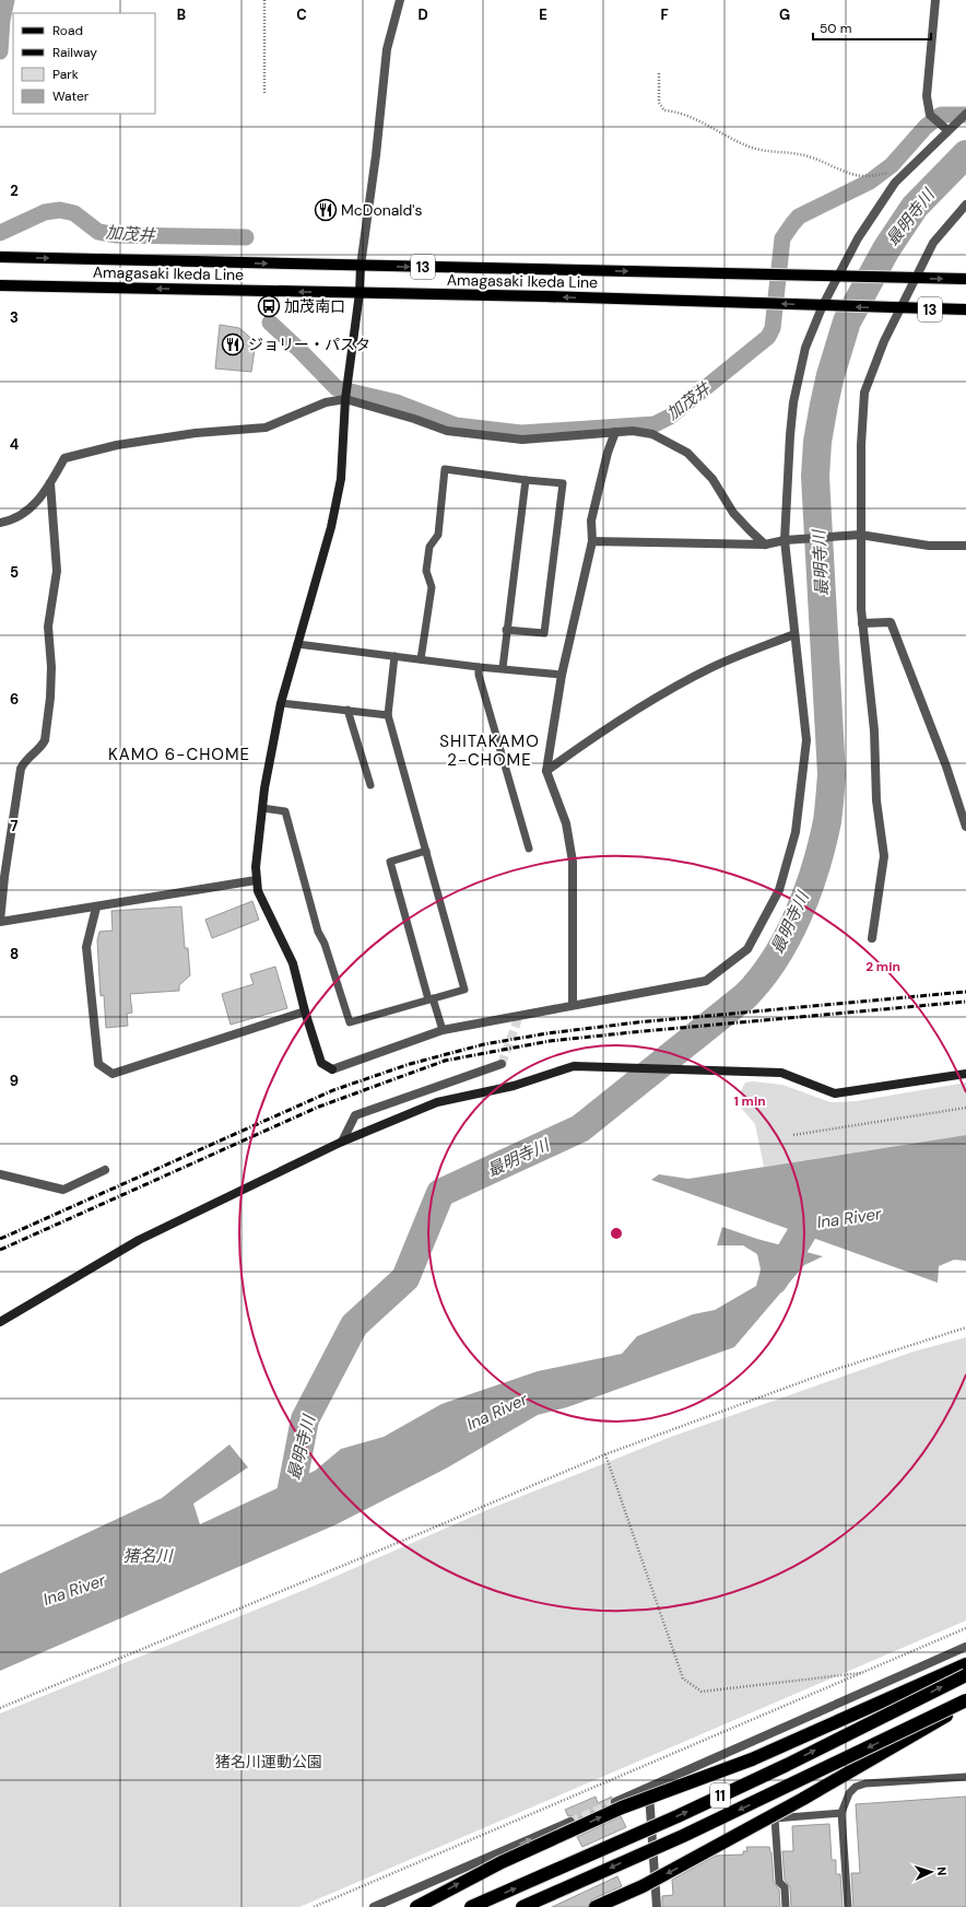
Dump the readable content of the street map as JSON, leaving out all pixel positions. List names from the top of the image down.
{
  "streets": {
    "highway": ["11"],
    "main road": ["13", "Amagasaki Ikeda Line"]
  },
  "districts": ["SHITAKAMO 2-CHOME", "KAMO 6-CHOME"],
  "water": [
    "最明寺川",
    "加茂井",
    "Ina River",
    "猪名川"
  ],
  "parks": ["猪名川運動公園"],
  "places": {
    "restaurant": ["McDonald's", "ジョリー・パスタ"],
    "bus stop": ["加茂南口"]
  },
  "legend": [
    "Road",
    "Railway",
    "Park",
    "Water"
  ],
  "scale_bar": "50 m",
  "north": "right",
  "grid": {
    "columns": [
      "B",
      "C",
      "D",
      "E",
      "F",
      "G"
    ],
    "rows": [
      "2",
      "3",
      "4",
      "5",
      "6",
      "7",
      "8",
      "9"
    ]
  },
  "rings": ["2 min", "1 min"]
}
